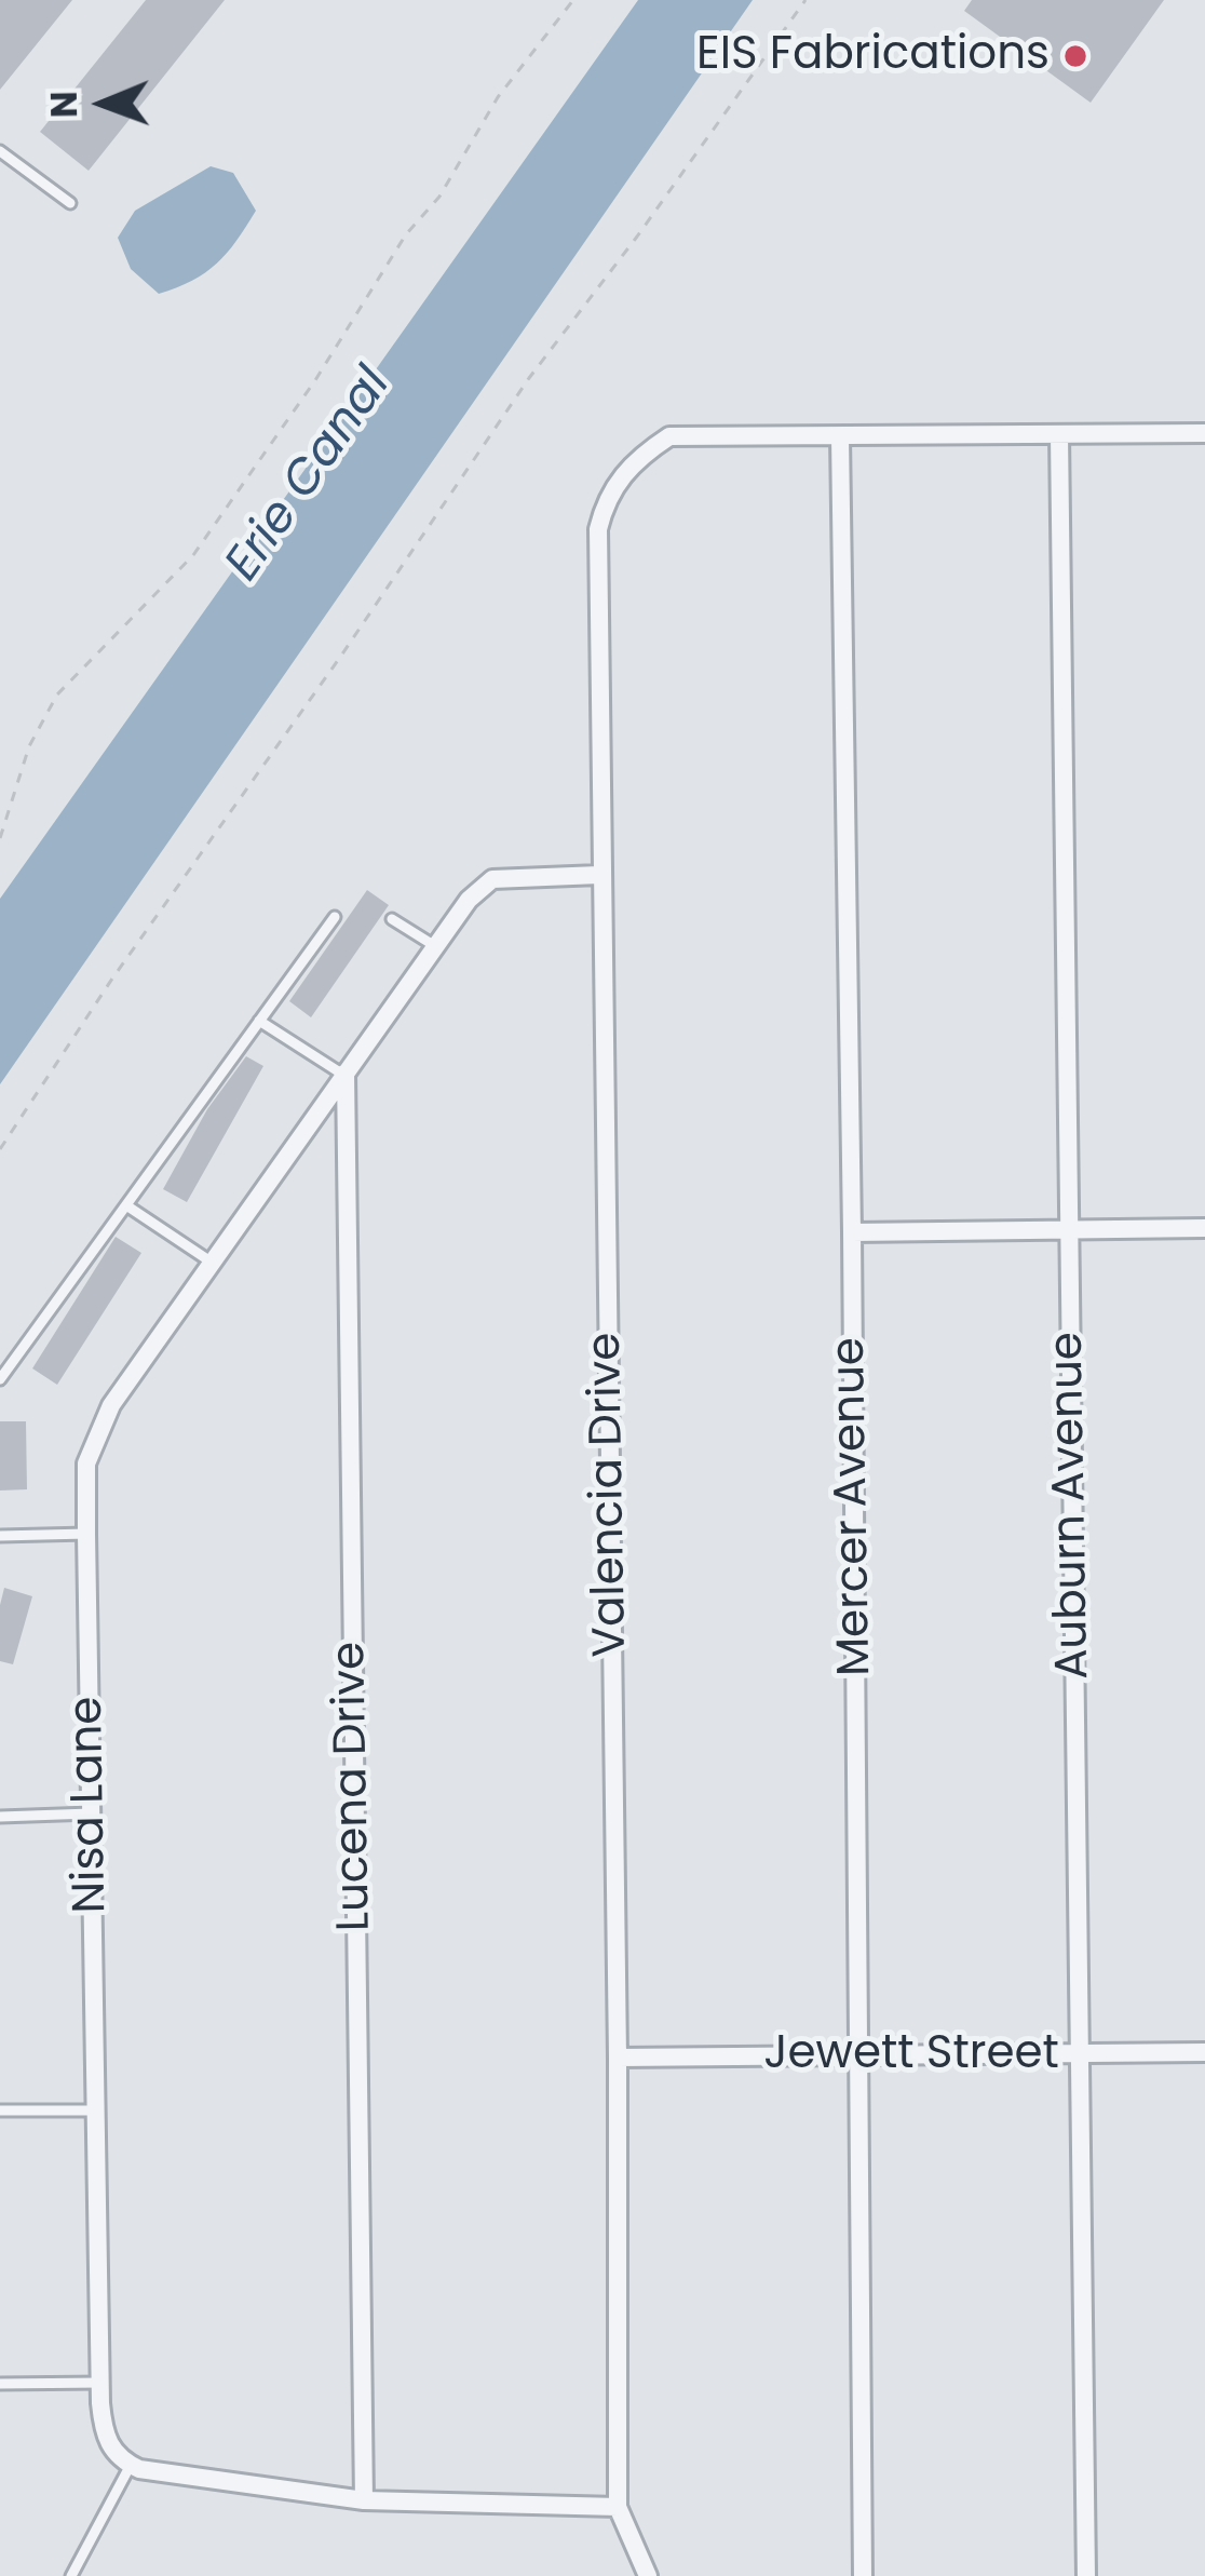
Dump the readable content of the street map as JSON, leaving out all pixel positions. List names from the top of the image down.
{
  "streets": {
    "street": [
      "Valencia Drive",
      "Auburn Avenue",
      "Mercer Avenue",
      "Lucena Drive",
      "Nisa Lane",
      "Jewett Street"
    ]
  },
  "crossings": [
    ["Valencia Drive", "Mercer Avenue"],
    ["Valencia Drive", "Nisa Lane"],
    ["Valencia Drive", "Jewett Street"],
    ["Auburn Avenue", "Jewett Street"],
    ["Mercer Avenue", "Jewett Street"],
    ["Lucena Drive", "Nisa Lane"]
  ],
  "water": ["Erie Canal"],
  "places": ["EIS Fabrications"],
  "north": "left"
}
